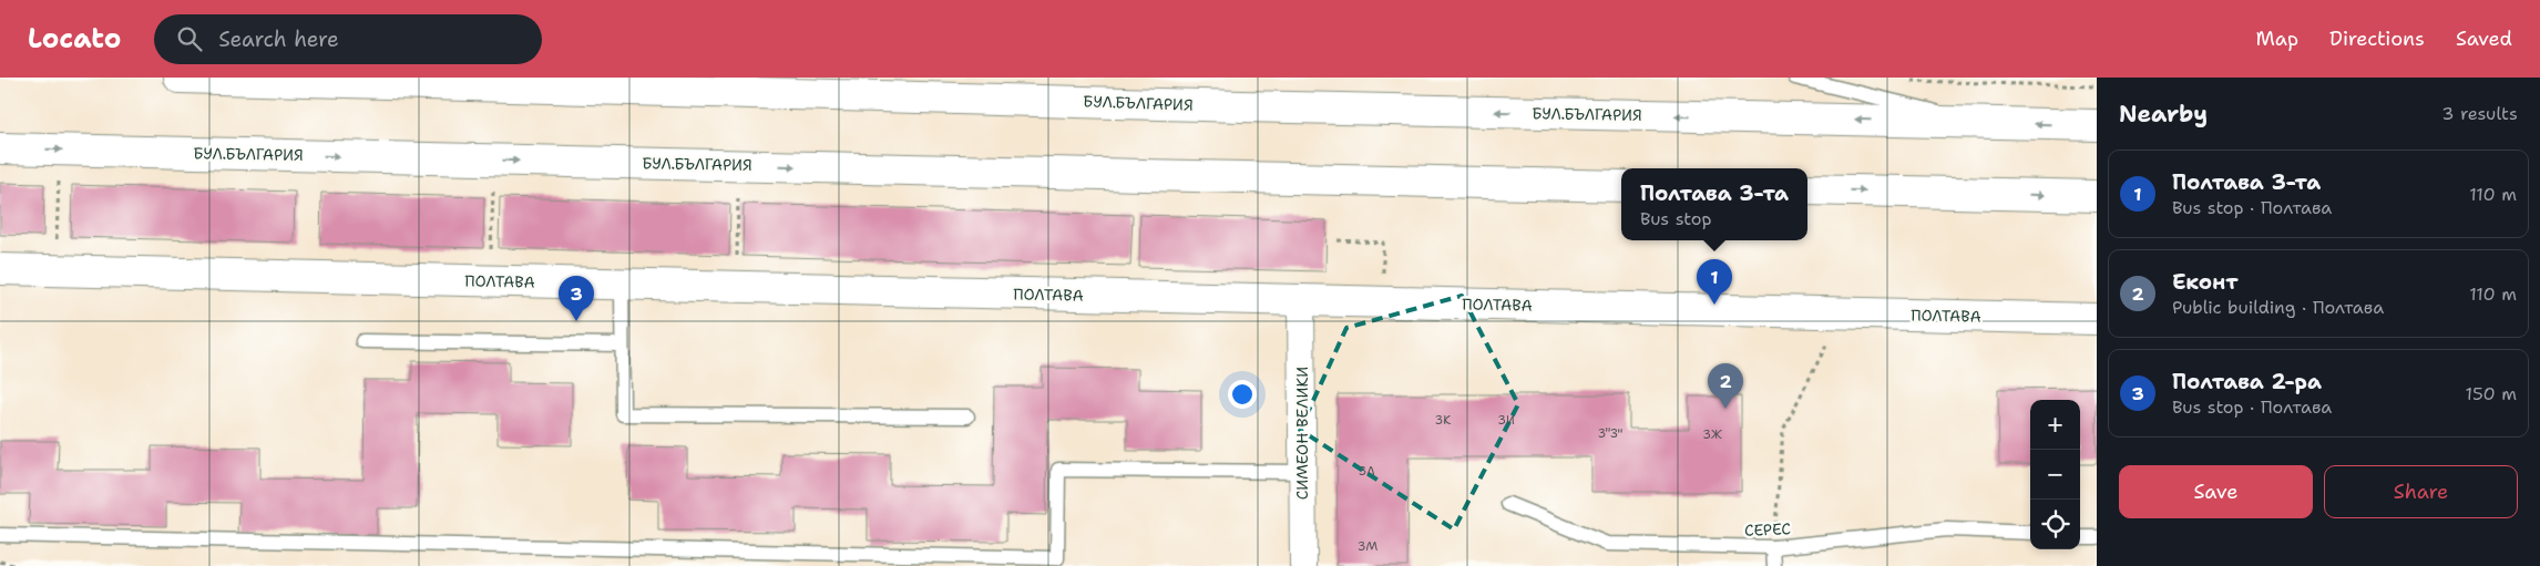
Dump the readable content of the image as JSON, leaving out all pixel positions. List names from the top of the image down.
{
  "streets": {
    "main road": ["БУЛ.БЪЛГАРИЯ", "ПОЛТАВА"],
    "street": ["СИМЕОН ВЕЛИКИ"],
    "lane": ["СЕРЕС"]
  },
  "crossings": [
    ["ПОЛТАВА", "СИМЕОН ВЕЛИКИ"]
  ],
  "house_numbers": [
    "3К",
    "3И",
    "3\"З\"",
    "3Ж",
    "3Л",
    "3М"
  ],
  "page": {
    "header": "Locato",
    "search": "Search here",
    "nav": ["Map", "Directions", "Saved"],
    "heading": ["Nearby", "3 results"],
    "list": [
      {
        "mark": "1",
        "name": "Полтава 3-та",
        "note": "Bus stop · Полтава",
        "value": "110 m"
      },
      {
        "mark": "2",
        "name": "Еконт",
        "note": "Public building · Полтава",
        "value": "110 m"
      },
      {
        "mark": "3",
        "name": "Полтава 2-ра",
        "note": "Bus stop · Полтава",
        "value": "150 m"
      }
    ],
    "popup": ["Полтава 3-та", "Bus stop"],
    "pins": ["1", "3", "2"],
    "map_buttons": ["+", "−"],
    "buttons": ["Save", "Share"]
  }
}
